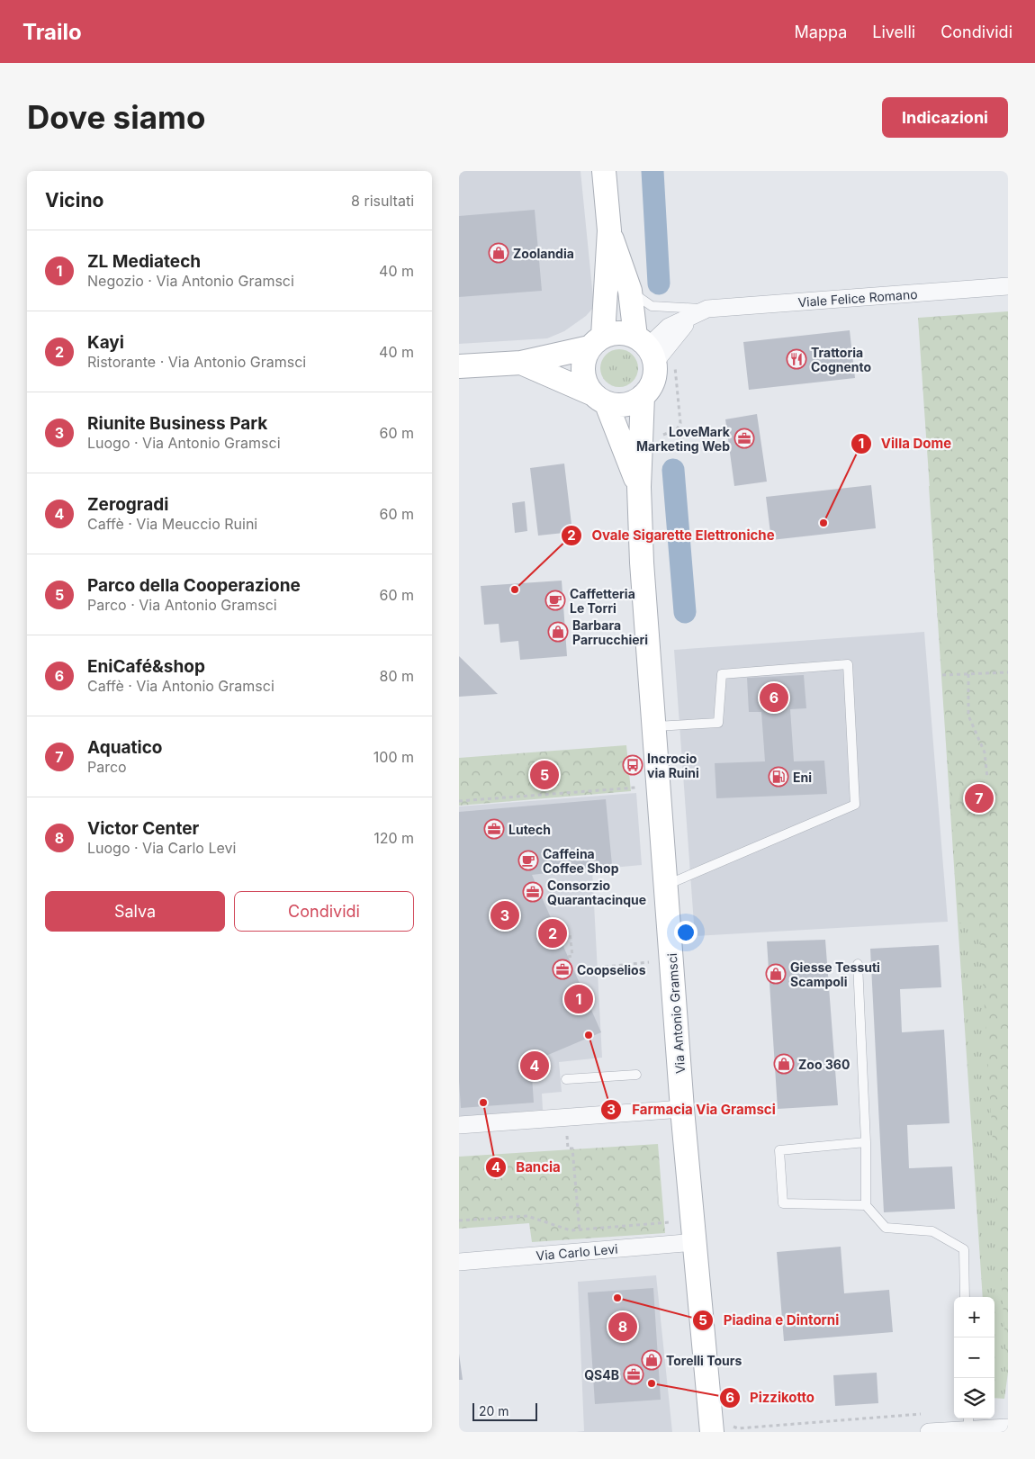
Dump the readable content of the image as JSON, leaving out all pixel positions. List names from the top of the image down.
{
  "streets": {
    "street": ["Viale Felice Romano", "Via Antonio Gramsci", "Via Carlo Levi"]
  },
  "crossings": [
    ["Via Antonio Gramsci", "Via Carlo Levi"]
  ],
  "places": {
    "shop": [
      "Zoolandia",
      "Barbara Parrucchieri",
      "Giesse Tessuti Scampoli",
      "Zoo 360",
      "Torelli Tours"
    ],
    "restaurant": ["Trattoria Cognento"],
    "office": [
      "LoveMark Marketing Web",
      "Lutech",
      "Consorzio Quarantacinque",
      "Coopselios",
      "QS4B"
    ],
    "other": [
      "Villa Dome",
      "Ovale Sigarette Elettroniche",
      "Farmacia Via Gramsci",
      "Bancia",
      "Piadina e Dintorni",
      "Pizzikotto"
    ],
    "cafe": ["Caffetteria Le Torri", "Caffeina Coffee Shop"],
    "bus stop": ["Incrocio via Ruini"],
    "fuel station": ["Eni"]
  },
  "scale_bar": "20 m",
  "page": {
    "header": "Trailo",
    "nav": ["Mappa", "Livelli", "Condividi"],
    "buttons": [
      "Indicazioni",
      ["Salva", "Condividi"]
    ],
    "title": "Dove siamo",
    "heading": ["Vicino", "8 risultati"],
    "list": [
      {
        "mark": "1",
        "name": "ZL Mediatech",
        "note": "Negozio · Via Antonio Gramsci",
        "value": "40 m"
      },
      {
        "mark": "2",
        "name": "Kayi",
        "note": "Ristorante · Via Antonio Gramsci",
        "value": "40 m"
      },
      {
        "mark": "3",
        "name": "Riunite Business Park",
        "note": "Luogo · Via Antonio Gramsci",
        "value": "60 m"
      },
      {
        "mark": "4",
        "name": "Zerogradi",
        "note": "Caffè · Via Meuccio Ruini",
        "value": "60 m"
      },
      {
        "mark": "5",
        "name": "Parco della Cooperazione",
        "note": "Parco · Via Antonio Gramsci",
        "value": "60 m"
      },
      {
        "mark": "6",
        "name": "EniCafé&shop",
        "note": "Caffè · Via Antonio Gramsci",
        "value": "80 m"
      },
      {
        "mark": "7",
        "name": "Aquatico",
        "note": "Parco",
        "value": "100 m"
      },
      {
        "mark": "8",
        "name": "Victor Center",
        "note": "Luogo · Via Carlo Levi",
        "value": "120 m"
      }
    ],
    "pins": [
      "6",
      "5",
      "7",
      "3",
      "2",
      "1",
      "4",
      "8"
    ],
    "map_buttons": ["+", "−"],
    "scale": "20 m"
  }
}
